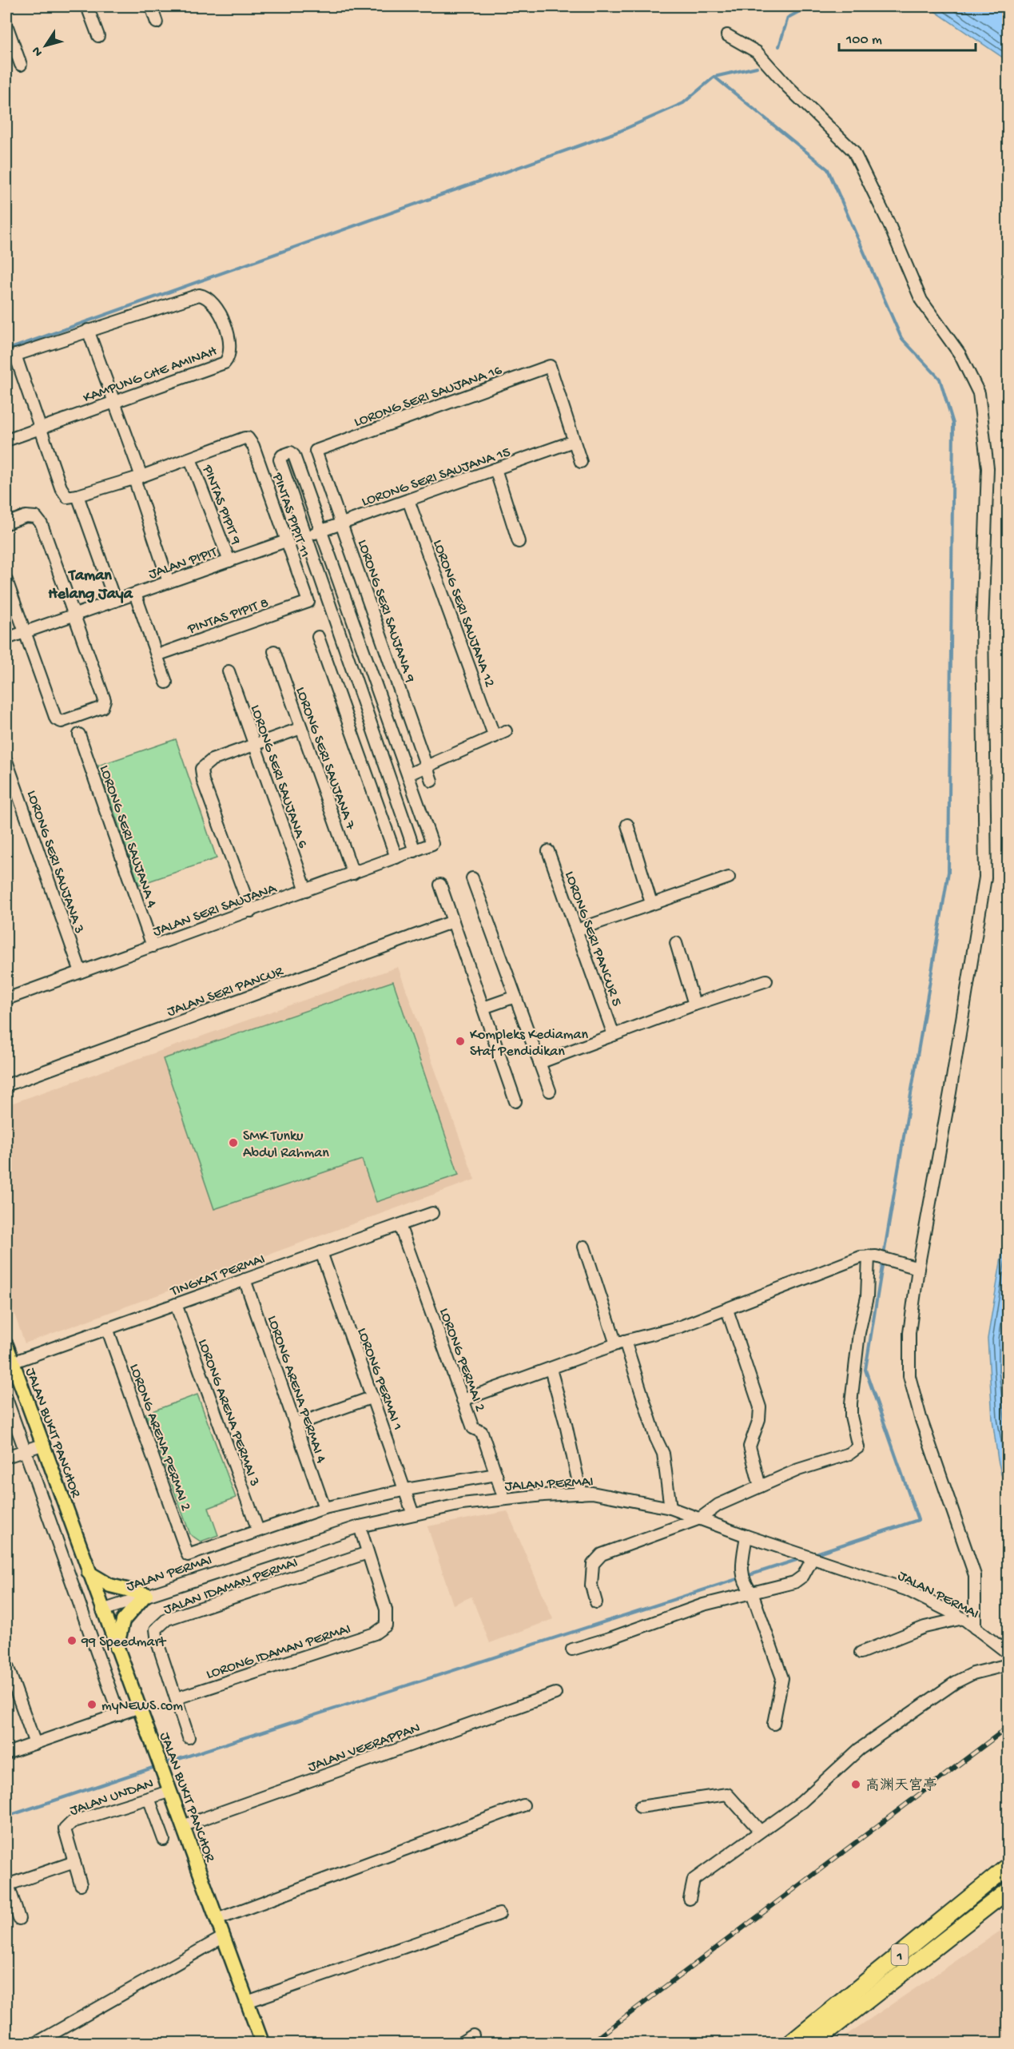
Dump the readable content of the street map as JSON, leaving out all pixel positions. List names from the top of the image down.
{
  "streets": {
    "highway": ["1"],
    "main road": ["JALAN BUKIT PANCHOR"],
    "street": [
      "KAMPUNG CHE AMINAH",
      "LORONG SERI SAUJANA 16",
      "LORONG SERI SAUJANA 15",
      "PINTAS PIPIT 9",
      "PINTAS PIPIT 11",
      "JALAN PIPIT",
      "LORONG SERI SAUJANA 9",
      "LORONG SERI SAUJANA 12",
      "PINTAS PIPIT 8",
      "LORONG SERI SAUJANA 7",
      "LORONG SERI SAUJANA 6",
      "LORONG SERI SAUJANA 4",
      "LORONG SERI SAUJANA 3",
      "JALAN SERI SAUJANA",
      "LORONG SERI PANCUR 5",
      "JALAN SERI PANCUR",
      "TINGKAT PERMAI",
      "LORONG PERMAI 2",
      "LORONG PERMAI 1",
      "LORONG ARENA PERMAI 4",
      "LORONG ARENA PERMAI 3",
      "LORONG ARENA PERMAI 2",
      "JALAN PERMAI",
      "JALAN IDAMAN PERMAI",
      "LORONG IDAMAN PERMAI",
      "JALAN VEERAPPAN",
      "JALAN UNDAN"
    ]
  },
  "crossings": [
    ["LORONG SERI SAUJANA 16", "LORONG SERI SAUJANA 15"],
    ["LORONG SERI SAUJANA 16", "LORONG SERI SAUJANA 9"],
    ["LORONG SERI SAUJANA 15", "LORONG SERI SAUJANA 9"],
    ["LORONG SERI SAUJANA 15", "LORONG SERI SAUJANA 12"],
    ["PINTAS PIPIT 9", "PINTAS PIPIT 11"],
    ["PINTAS PIPIT 9", "JALAN PIPIT"],
    ["PINTAS PIPIT 11", "JALAN PIPIT"],
    ["PINTAS PIPIT 11", "PINTAS PIPIT 8"],
    ["LORONG SERI SAUJANA 7", "JALAN SERI SAUJANA"],
    ["LORONG SERI SAUJANA 6", "JALAN SERI SAUJANA"],
    ["LORONG SERI SAUJANA 4", "JALAN SERI SAUJANA"],
    ["LORONG SERI SAUJANA 3", "JALAN SERI SAUJANA"],
    ["TINGKAT PERMAI", "LORONG PERMAI 2"],
    ["TINGKAT PERMAI", "LORONG PERMAI 1"],
    ["TINGKAT PERMAI", "LORONG ARENA PERMAI 4"],
    ["TINGKAT PERMAI", "LORONG ARENA PERMAI 3"],
    ["TINGKAT PERMAI", "JALAN BUKIT PANCHOR"],
    ["TINGKAT PERMAI", "LORONG ARENA PERMAI 2"],
    ["LORONG PERMAI 2", "JALAN PERMAI"],
    ["LORONG PERMAI 1", "JALAN PERMAI"],
    ["LORONG ARENA PERMAI 3", "LORONG ARENA PERMAI 2"],
    ["JALAN BUKIT PANCHOR", "JALAN PERMAI"],
    ["JALAN BUKIT PANCHOR", "JALAN VEERAPPAN"],
    ["JALAN BUKIT PANCHOR", "JALAN UNDAN"],
    ["JALAN IDAMAN PERMAI", "LORONG IDAMAN PERMAI"]
  ],
  "districts": ["Taman Helang Jaya"],
  "places": [
    "Kompleks Kediaman Staf Pendidikan",
    "SMK Tunku Abdul Rahman",
    "99 Speedmart",
    "myNEWS.com",
    "高渊天宫亭"
  ],
  "scale_bar": "100 m",
  "north": "bottom left"
}
